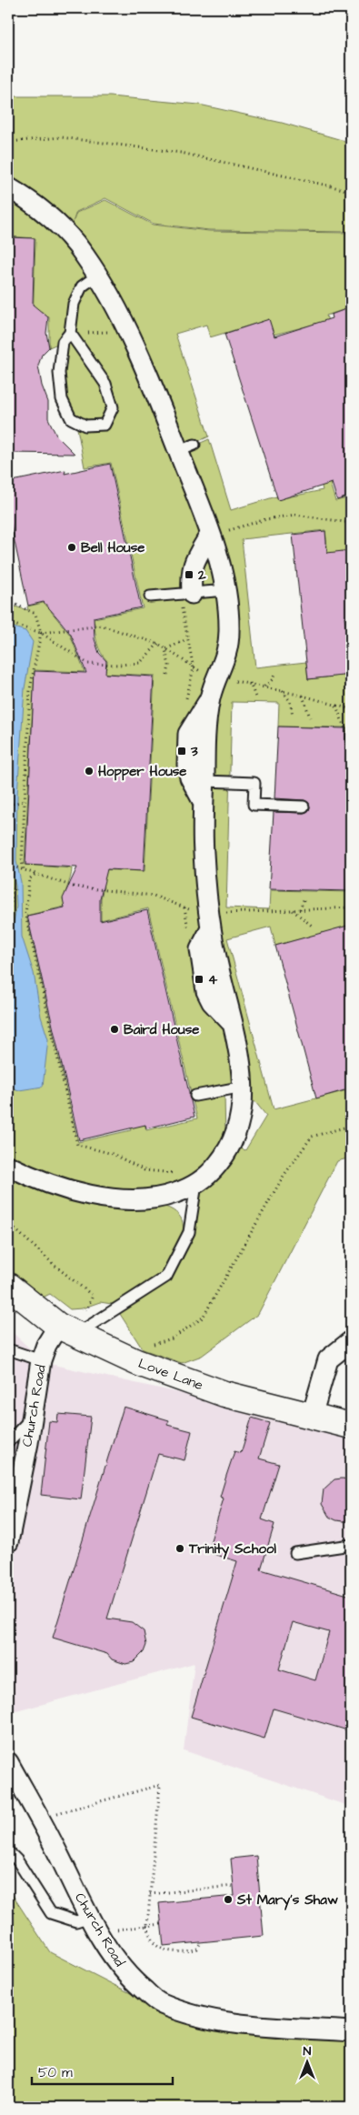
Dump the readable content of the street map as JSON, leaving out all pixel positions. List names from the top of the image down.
{
  "streets": {
    "street": ["Love Lane", "Church Road"]
  },
  "crossings": [
    ["Love Lane", "Church Road"]
  ],
  "places": {
    "other": [
      "Bell House",
      "Hopper House",
      "Baird House",
      "Trinity School",
      "St Mary's Shaw"
    ],
    "transit": ["2", "3", "4"]
  },
  "scale_bar": "50 m",
  "north": "top"
}
